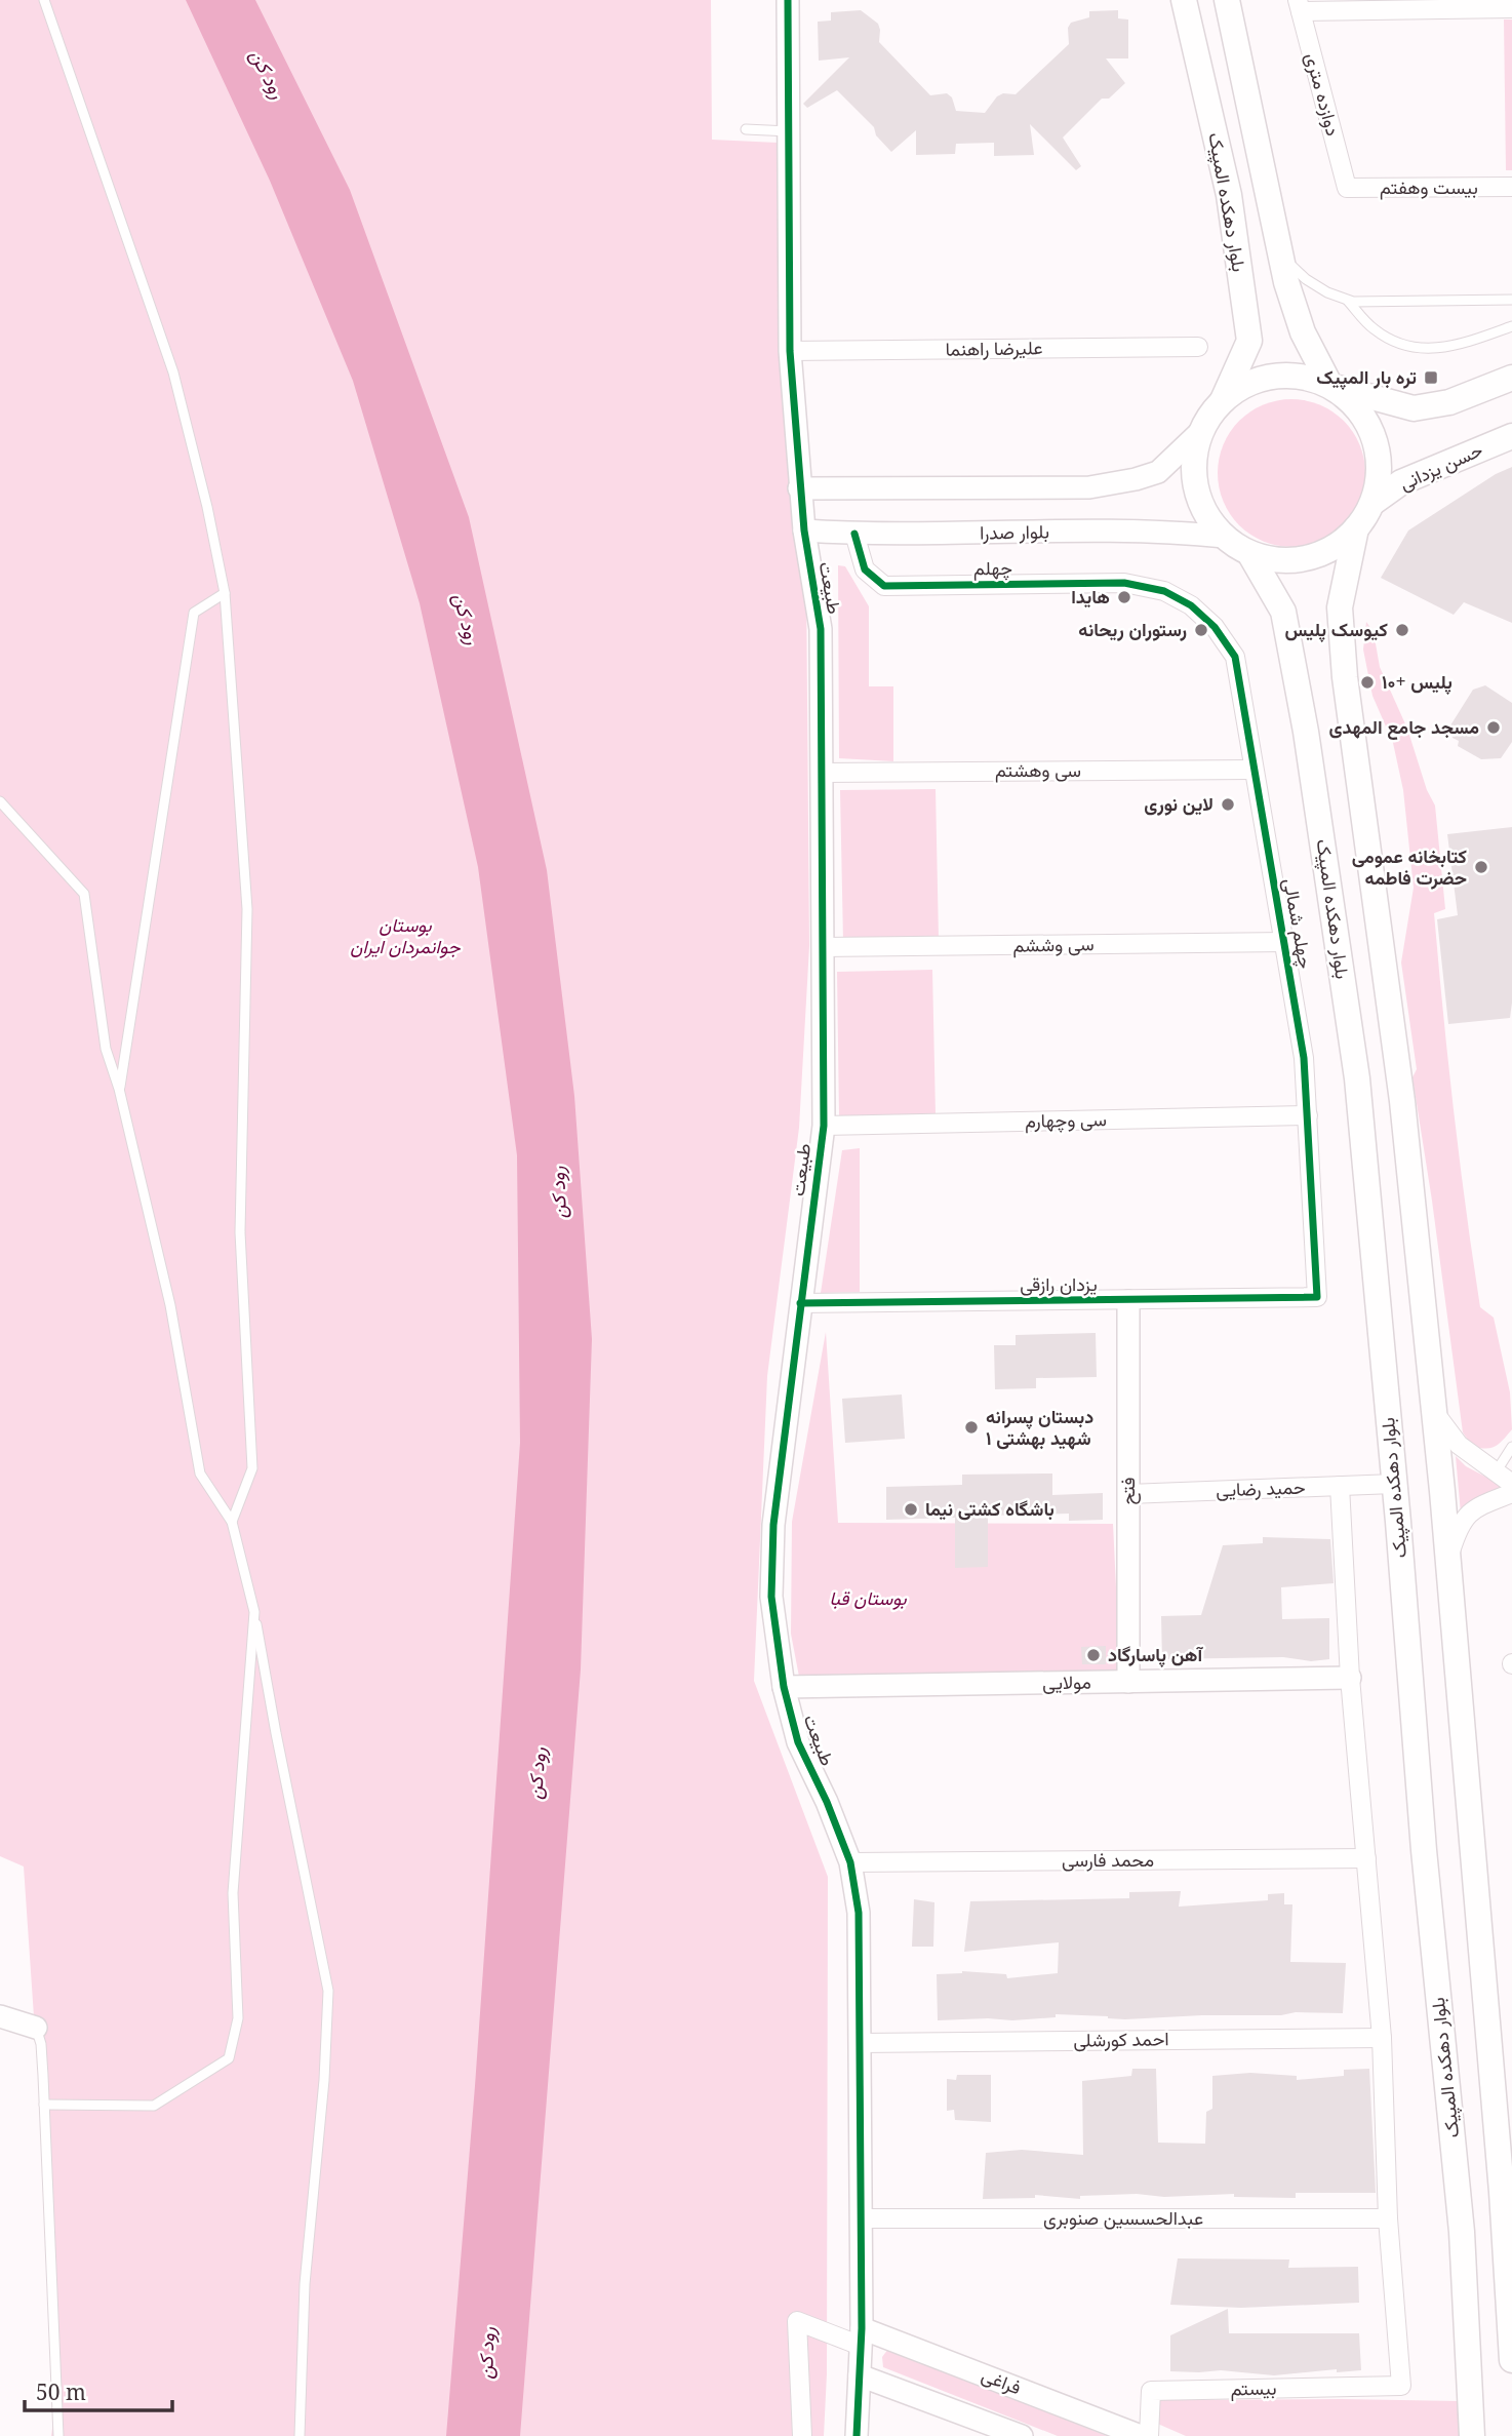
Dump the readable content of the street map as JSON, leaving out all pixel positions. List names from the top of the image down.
{
  "streets": {
    "main road": ["بلوار دهکده المپیک", "حسن یزدانی"],
    "street": [
      "دوازده متری",
      "بیست وهفتم",
      "علیرضا راهنما",
      "بلوار صدرا",
      "چهلم",
      "طبیعت",
      "سی وهشتم",
      "چهلم شمالی",
      "سی وششم",
      "سی وچهارم",
      "یزدان رازقی",
      "حمید رضایی",
      "فتح",
      "مولایی",
      "محمد فارسی",
      "احمد کورشلی",
      "عبدالحسسین صنوبری",
      "فراغی",
      "بیستم"
    ]
  },
  "crossings": [
    ["دوازده متری", "بیست وهفتم"],
    ["بلوار دهکده المپیک", "حسن یزدانی"],
    ["بلوار دهکده المپیک", "بلوار صدرا"],
    ["بلوار دهکده المپیک", "حمید رضایی"],
    ["علیرضا راهنما", "طبیعت"],
    ["حسن یزدانی", "بلوار صدرا"],
    ["بلوار صدرا", "چهلم"],
    ["بلوار صدرا", "طبیعت"],
    ["چهلم", "چهلم شمالی"],
    ["طبیعت", "سی وهشتم"],
    ["طبیعت", "سی وششم"],
    ["طبیعت", "سی وچهارم"],
    ["طبیعت", "یزدان رازقی"],
    ["طبیعت", "مولایی"],
    ["طبیعت", "محمد فارسی"],
    ["طبیعت", "احمد کورشلی"],
    ["طبیعت", "عبدالحسسین صنوبری"],
    ["طبیعت", "فراغی"],
    ["سی وهشتم", "چهلم شمالی"],
    ["چهلم شمالی", "سی وششم"],
    ["چهلم شمالی", "سی وچهارم"],
    ["چهلم شمالی", "یزدان رازقی"],
    ["یزدان رازقی", "فتح"],
    ["حمید رضایی", "فتح"],
    ["فتح", "مولایی"],
    ["عبدالحسسین صنوبری", "بیستم"]
  ],
  "water": ["رود کن"],
  "parks": ["بوستان جوانمردان ایران", "بوستان قبا"],
  "places": {
    "transit": ["تره بار المپیک"],
    "other": [
      "هایدا",
      "رستوران ریحانه",
      "کیوسک پلیس",
      "پلیس +۱۰",
      "مسجد جامع المهدی",
      "لاین نوری",
      "کتابخانه عمومی حضرت فاطمه",
      "دبستان پسرانه شهید بهشتی ۱",
      "باشگاه کشتی نیما",
      "آهن پاسارگاد"
    ]
  },
  "scale_bar": "50 m"
}
